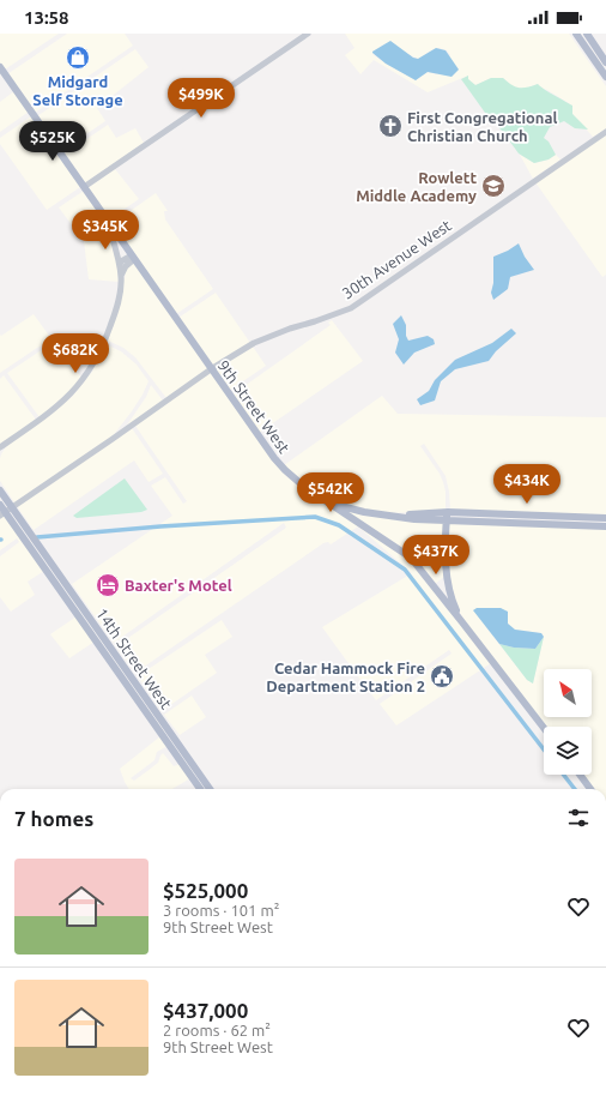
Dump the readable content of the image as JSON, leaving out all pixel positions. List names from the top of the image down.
{
  "streets": {
    "main road": ["9th Street West", "14th Street West"],
    "street": ["30th Avenue West"]
  },
  "crossings": [
    ["30th Avenue West", "9th Street West"],
    ["30th Avenue West", "14th Street West"]
  ],
  "places": {
    "shop": ["Midgard Self Storage"],
    "church": ["First Congregational Christian Church"],
    "school or university": ["Rowlett Middle Academy"],
    "hotel": ["Baxter's Motel"],
    "public building": ["Cedar Hammock Fire Department Station 2"]
  },
  "north": "top left",
  "page": {
    "status": "13:58",
    "price": [
      "$499K",
      "$525K",
      "$345K",
      "$682K",
      "$434K",
      "$542K",
      "$437K"
    ],
    "heading": "7 homes",
    "list": [
      {
        "name": "$525,000",
        "note": "3 rooms · 101 m² · 9th Street West"
      },
      {
        "name": "$437,000",
        "note": "2 rooms · 62 m² · 9th Street West"
      }
    ]
  }
}
